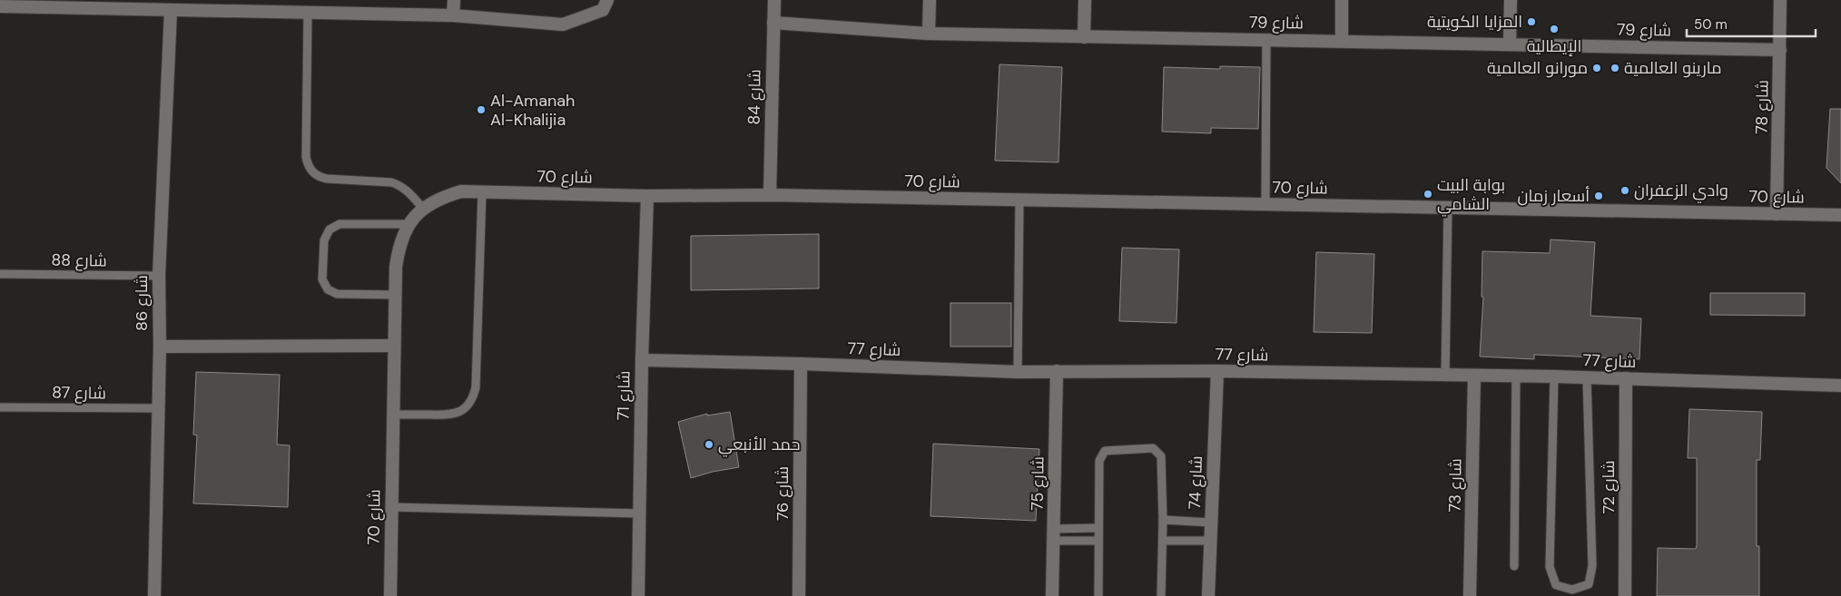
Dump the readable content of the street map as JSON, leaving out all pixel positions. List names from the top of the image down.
{
  "streets": {
    "street": [
      "شارع 79",
      "شارع 84",
      "شارع 78",
      "شارع 70",
      "شارع 86",
      "شارع 77",
      "شارع 71",
      "شارع 74",
      "شارع 75",
      "شارع 73",
      "شارع 72",
      "شارع 76"
    ],
    "lane": ["شارع 88", "شارع 87"]
  },
  "crossings": [
    ["شارع 79", "شارع 84"],
    ["شارع 79", "شارع 78"],
    ["شارع 84", "شارع 70"],
    ["شارع 78", "شارع 70"],
    ["شارع 70", "شارع 71"],
    ["شارع 88", "شارع 86"],
    ["شارع 86", "شارع 87"],
    ["شارع 77", "شارع 71"],
    ["شارع 77", "شارع 74"],
    ["شارع 77", "شارع 75"],
    ["شارع 77", "شارع 73"],
    ["شارع 77", "شارع 72"],
    ["شارع 77", "شارع 76"]
  ],
  "places": [
    "المزايا الكويتية",
    "الإيطالية",
    "مورانو العالمية",
    "مارينو العالمية",
    "Al-Amanah Al-Khalijia",
    "وادي الزعفران",
    "بوابة البيت الشامي",
    "أسعار زمان",
    "حمد الأنبعي"
  ],
  "scale_bar": "50 m"
}
